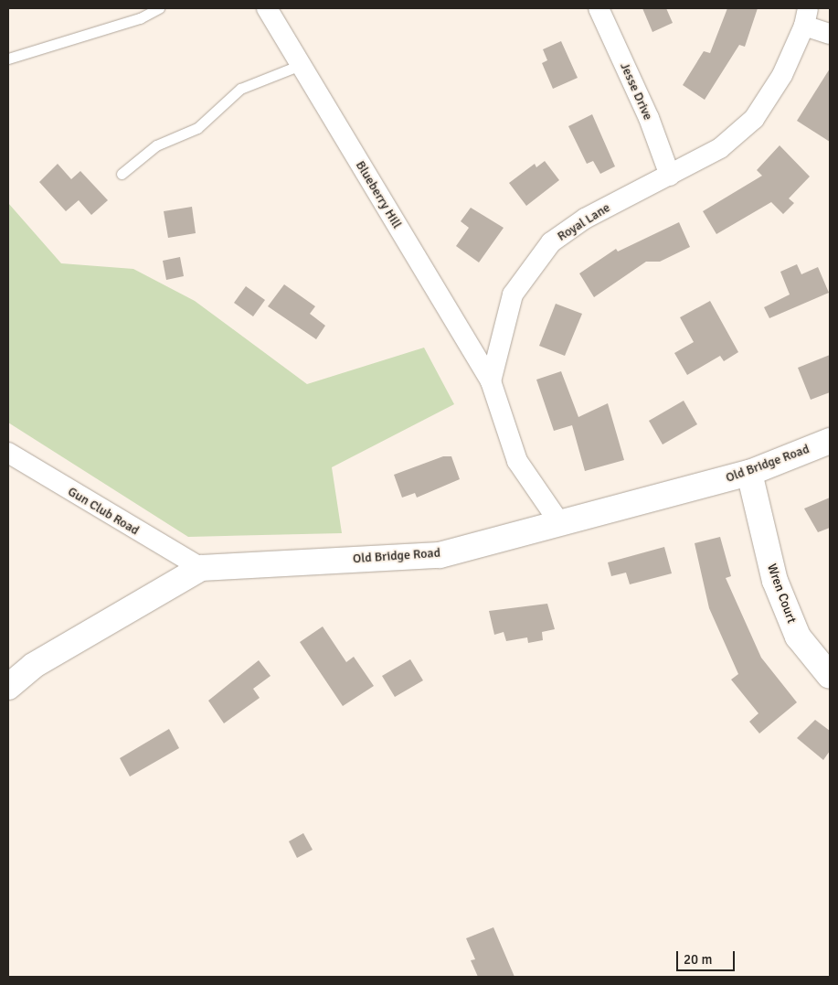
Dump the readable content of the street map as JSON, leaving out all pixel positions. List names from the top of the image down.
{
  "streets": {
    "street": [
      "Jesse Drive",
      "Blueberry Hill",
      "Royal Lane",
      "Old Bridge Road",
      "Gun Club Road",
      "Wren Court"
    ]
  },
  "crossings": [
    ["Jesse Drive", "Royal Lane"],
    ["Blueberry Hill", "Royal Lane"],
    ["Old Bridge Road", "Gun Club Road"],
    ["Old Bridge Road", "Wren Court"]
  ],
  "scale_bar": "20 m"
}
